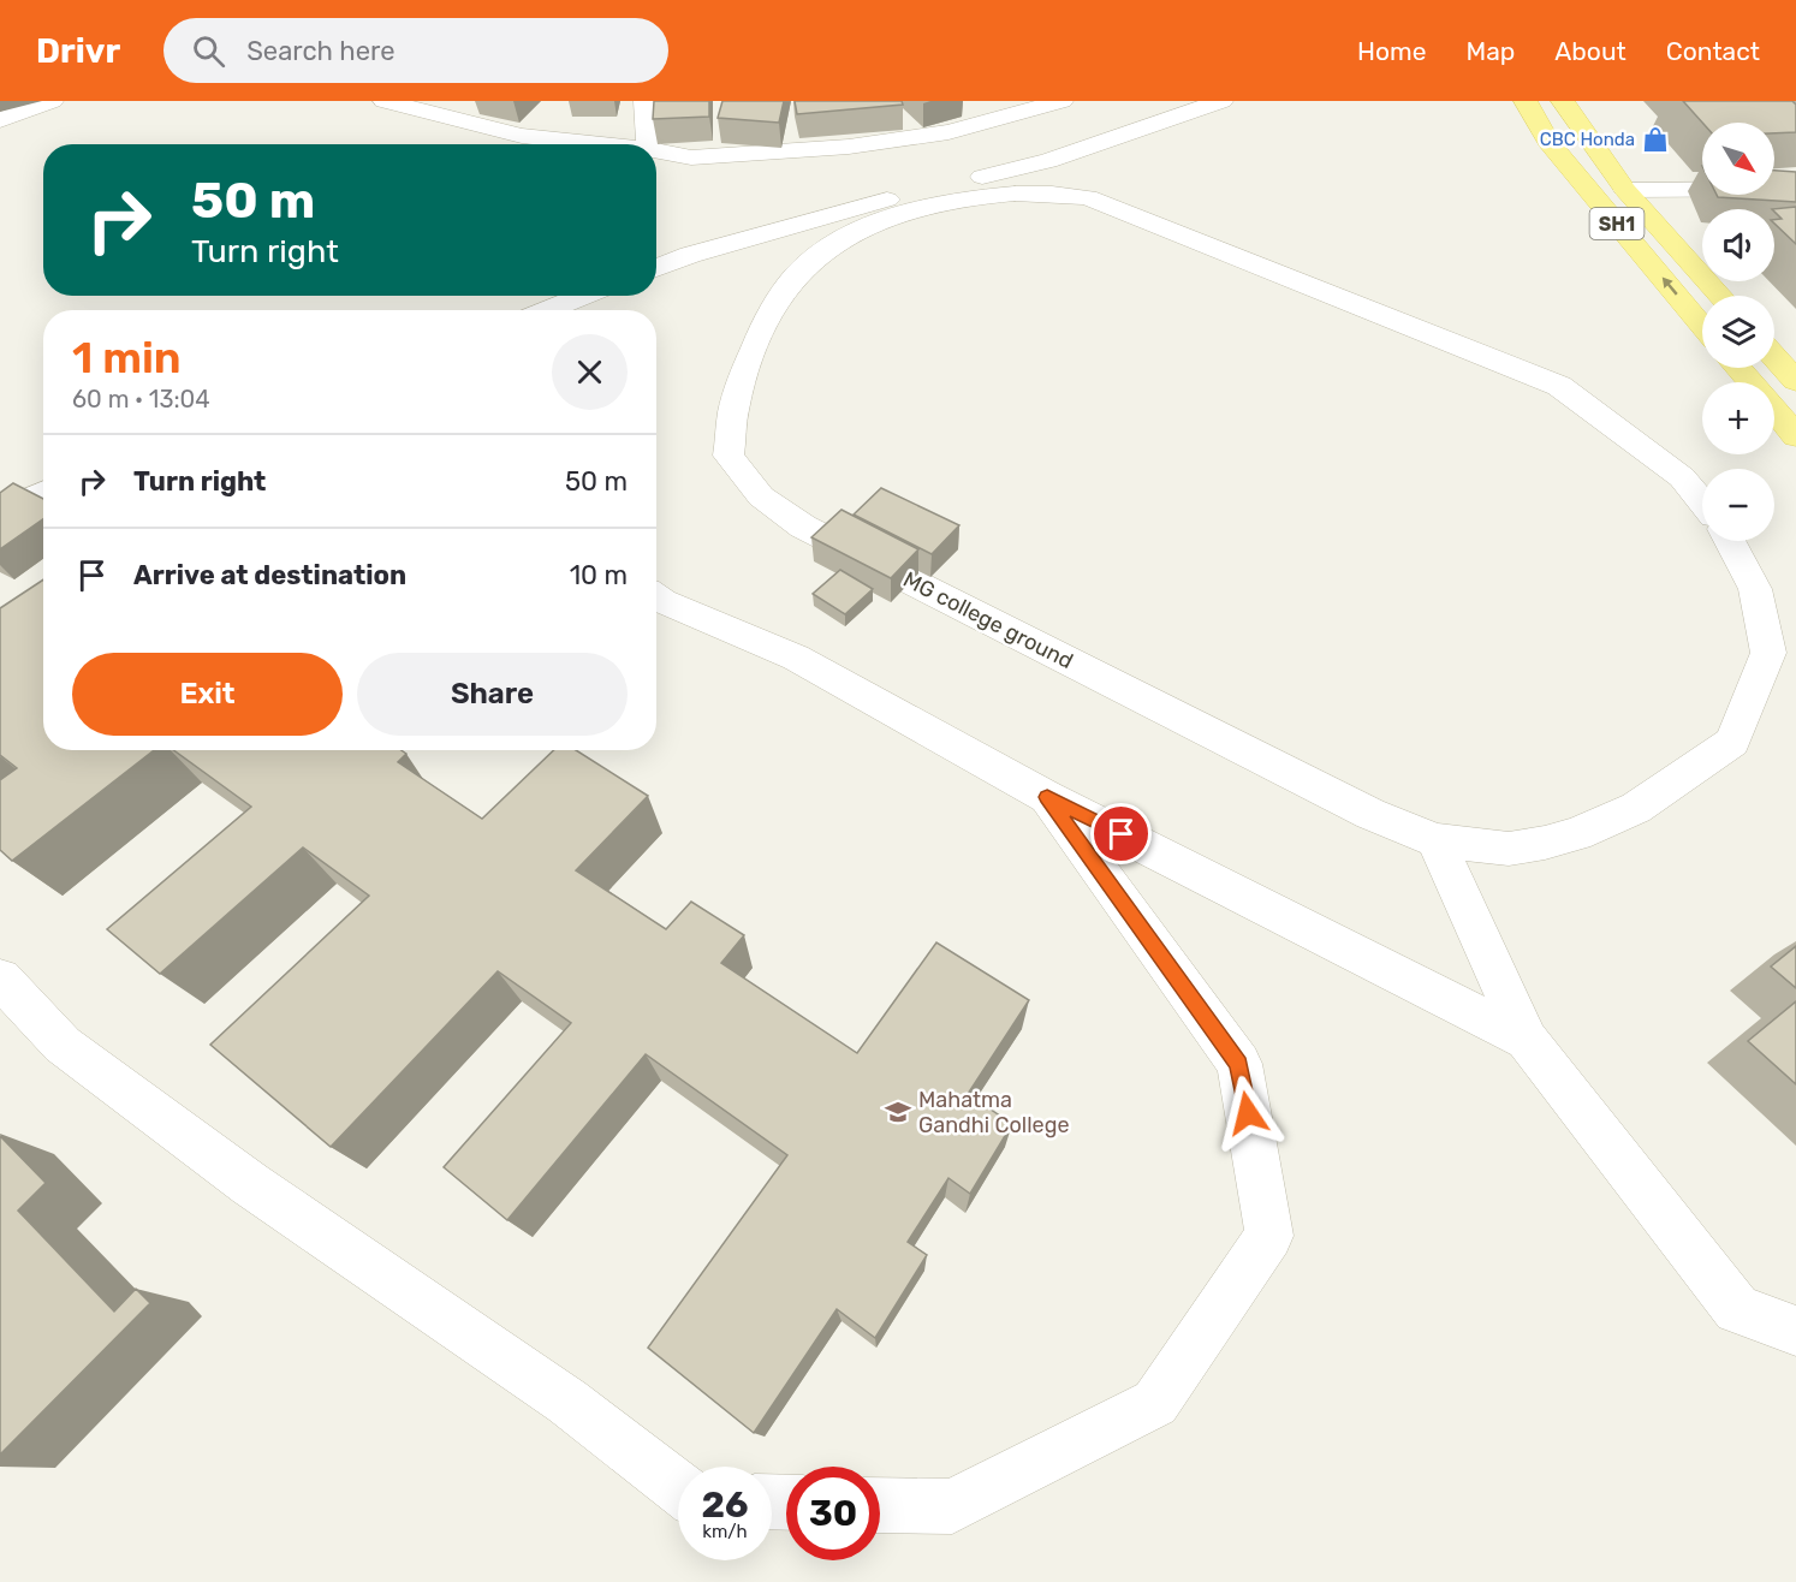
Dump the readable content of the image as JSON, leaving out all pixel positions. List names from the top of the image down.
{
  "streets": {
    "main road": ["SH1"],
    "street": ["MG college ground"]
  },
  "places": {
    "shop": ["CBC Honda"],
    "school or university": ["Mahatma Gandhi College"]
  },
  "north": "bottom right",
  "page": {
    "header": "Drivr",
    "search": "Search here",
    "nav": [
      "Home",
      "Map",
      "About",
      "Contact"
    ],
    "map_buttons": ["+", "−"],
    "turn": ["50 m", "Turn right"],
    "heading": ["1 min", "60 m · 13:04"],
    "list": [
      {
        "name": "Turn right",
        "value": "50 m"
      },
      {
        "name": "Arrive at destination",
        "value": "10 m"
      }
    ],
    "buttons": ["Exit", "Share"],
    "speed": "26 km/h",
    "limit": "30"
  }
}
